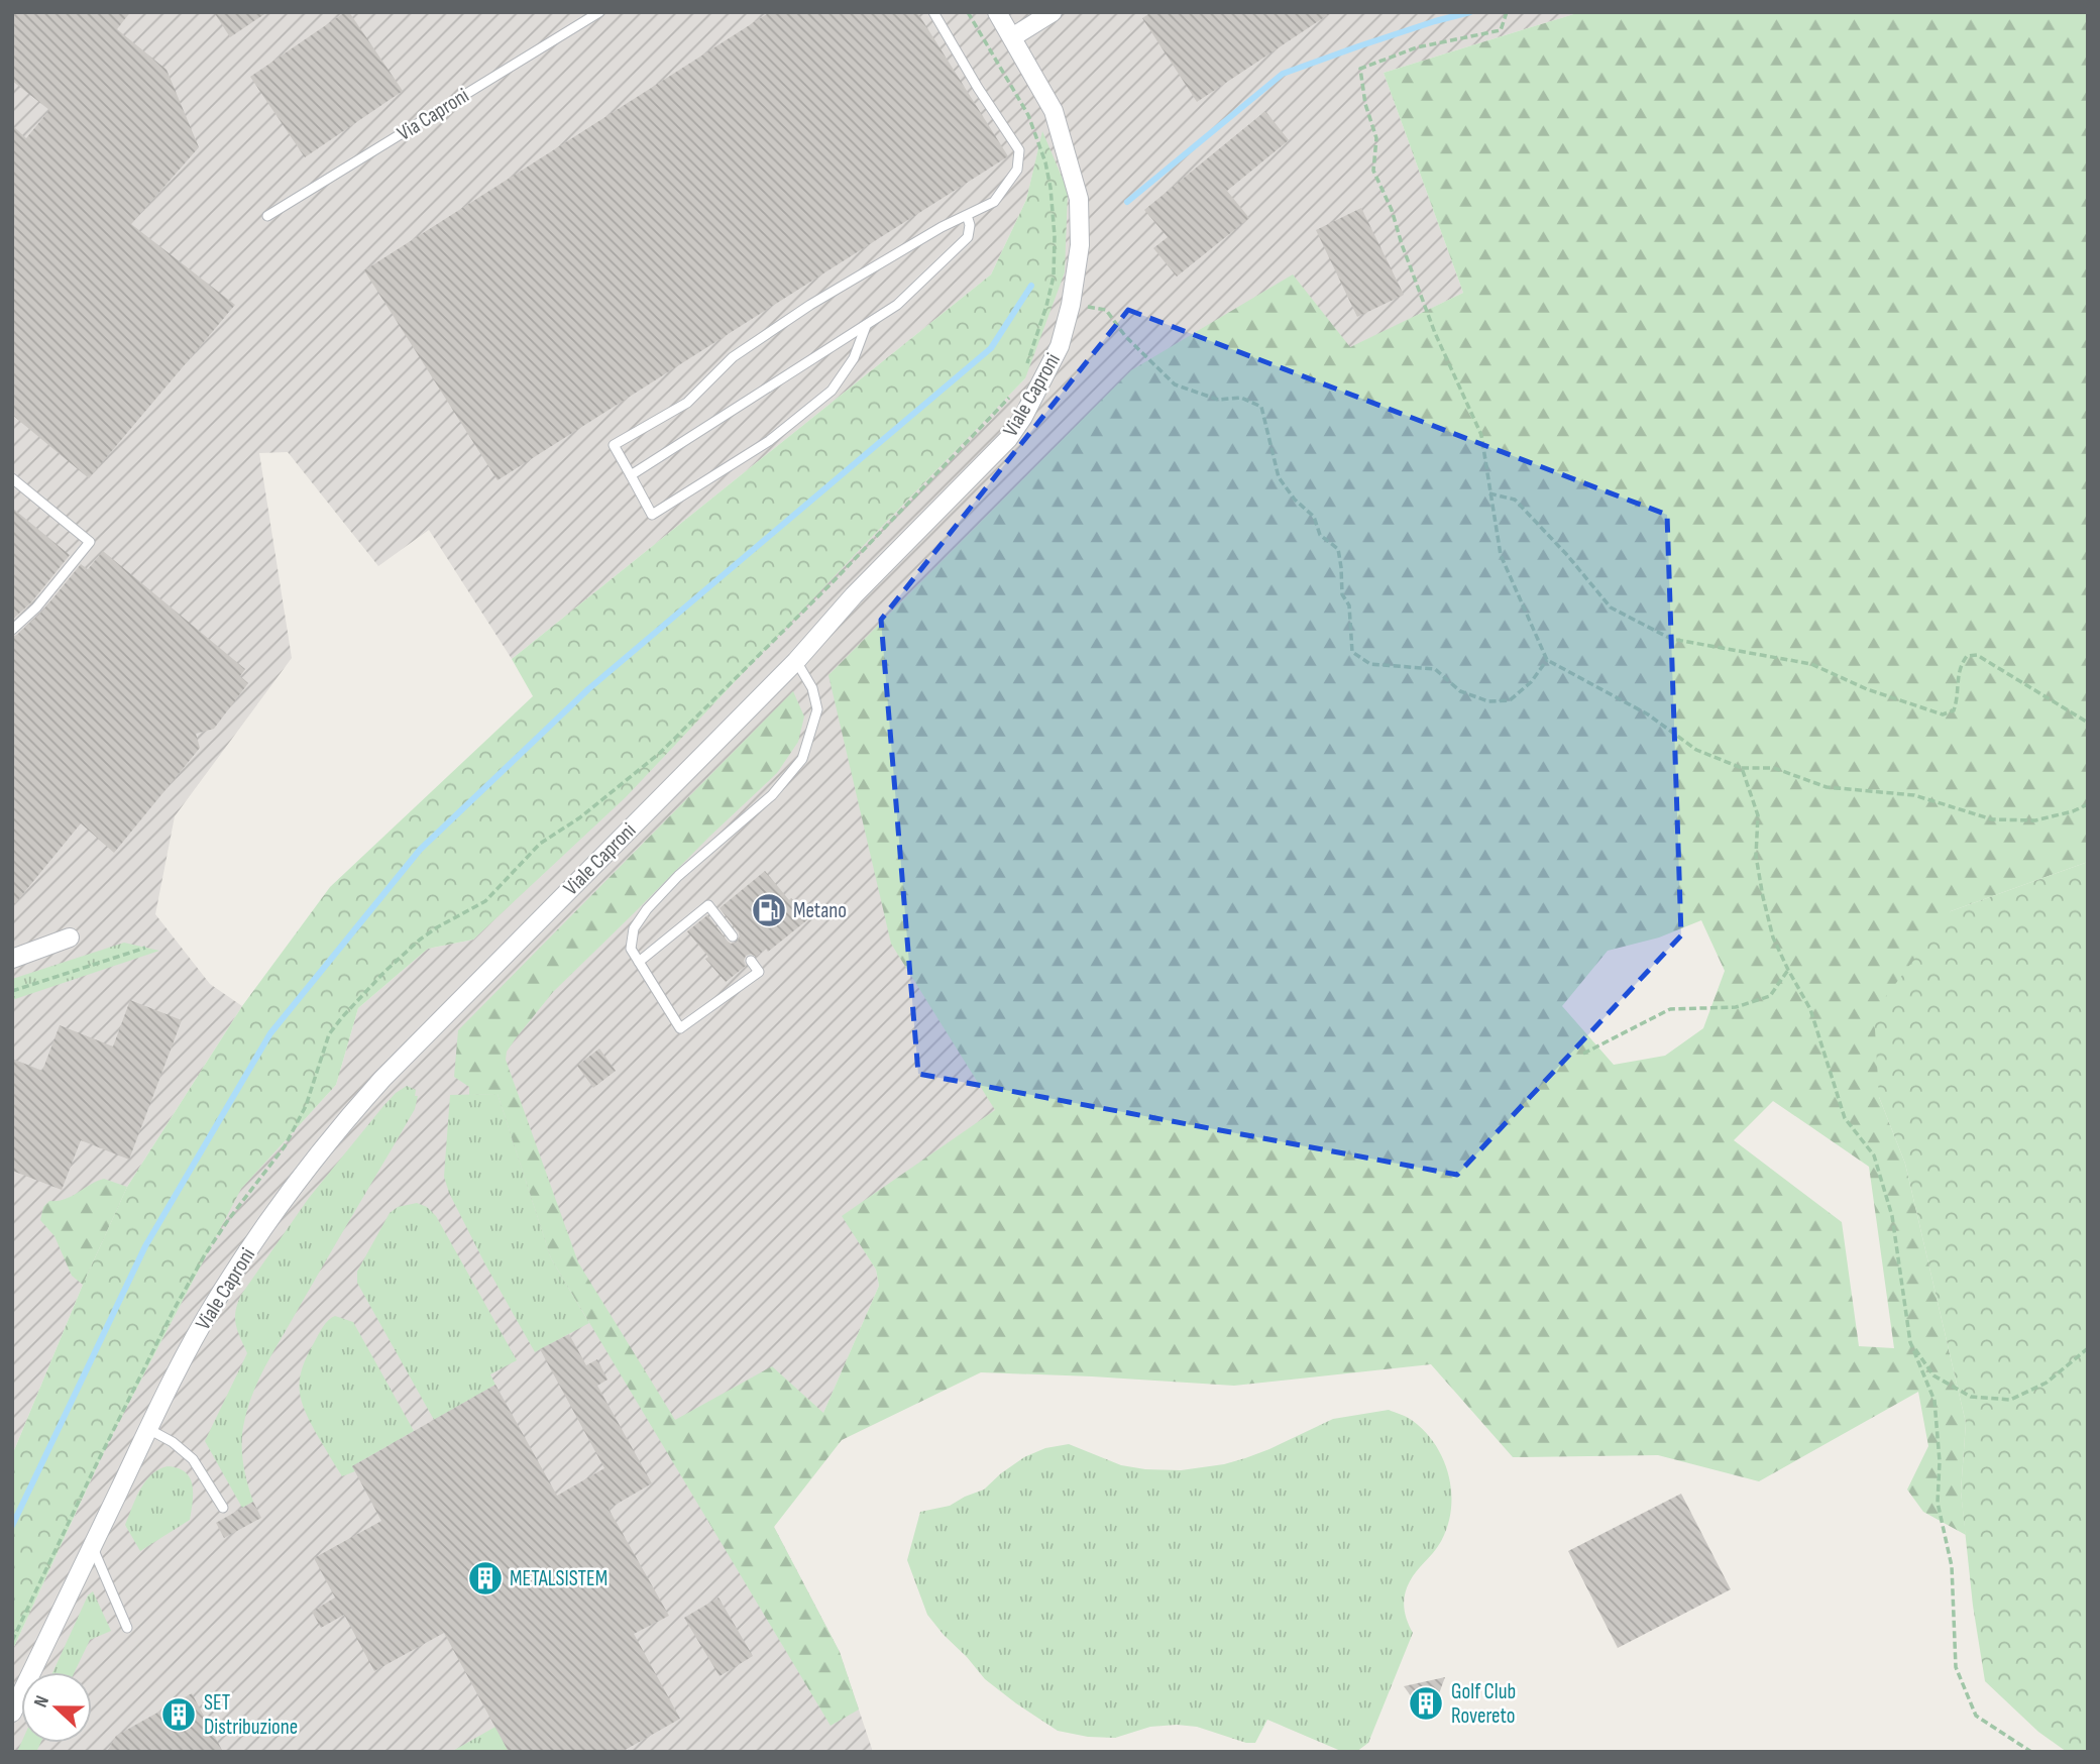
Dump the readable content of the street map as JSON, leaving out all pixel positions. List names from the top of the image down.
{
  "streets": {
    "street": ["Viale Caproni"],
    "lane": ["Via Caproni"]
  },
  "places": {
    "fuel station": ["Metano"],
    "building": ["METALSISTEM", "Golf Club Rovereto", "SET Distribuzione"]
  },
  "north": "left"
}
